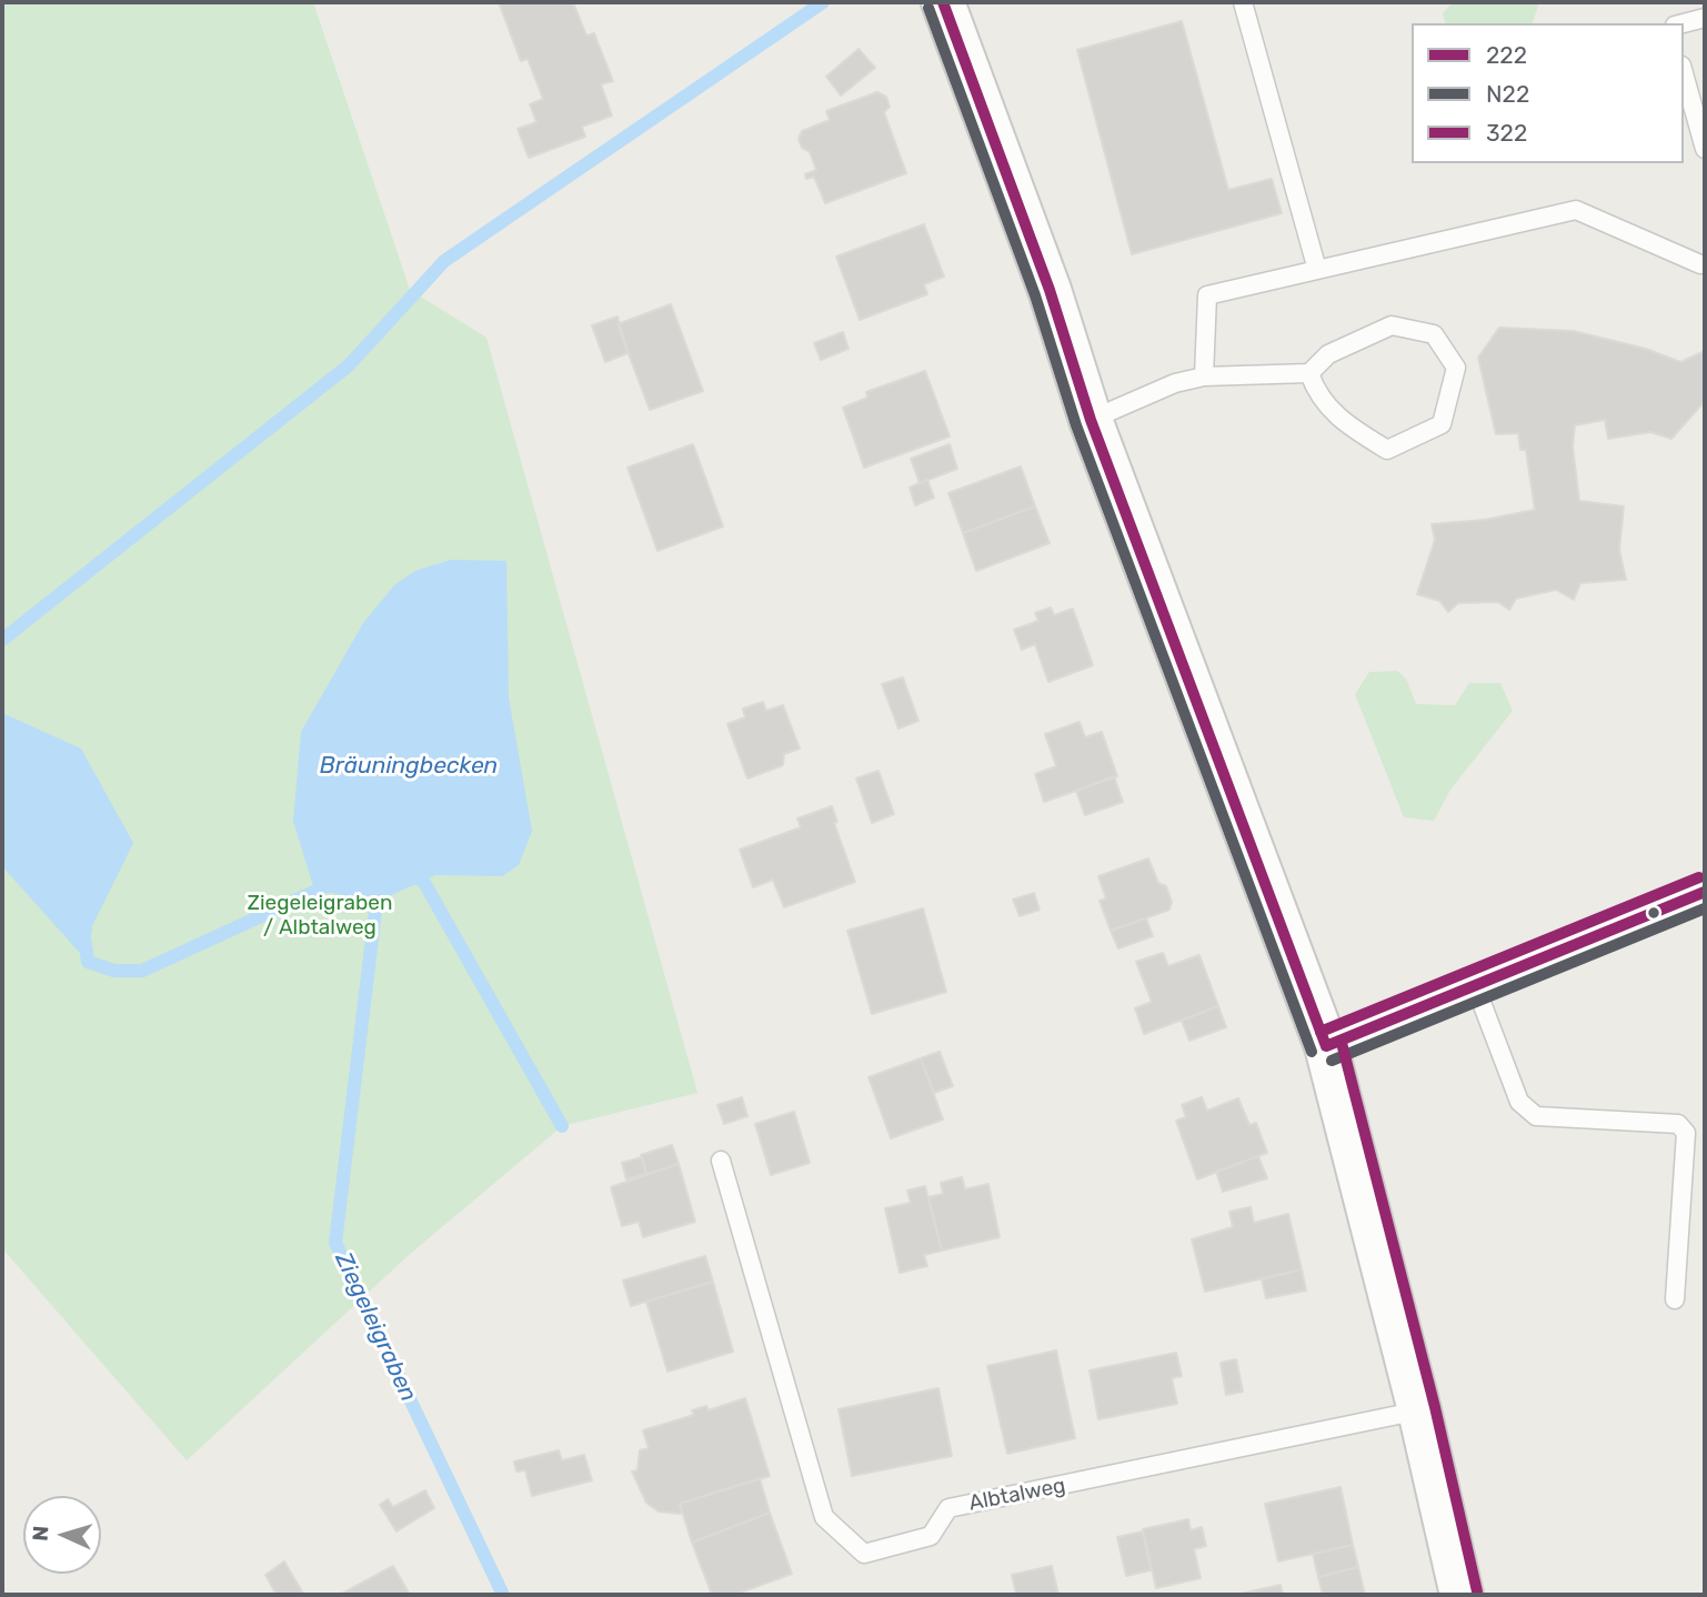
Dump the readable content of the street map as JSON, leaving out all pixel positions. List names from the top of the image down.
{
  "streets": {
    "lane": ["Albtalweg"]
  },
  "water": ["Bräuningbecken", "Ziegeleigraben"],
  "parks": ["Ziegeleigraben / Albtalweg"],
  "lines": ["transit line 222", "transit line N22", "transit line 322"],
  "legend": ["222", "N22", "322"],
  "north": "left"
}
